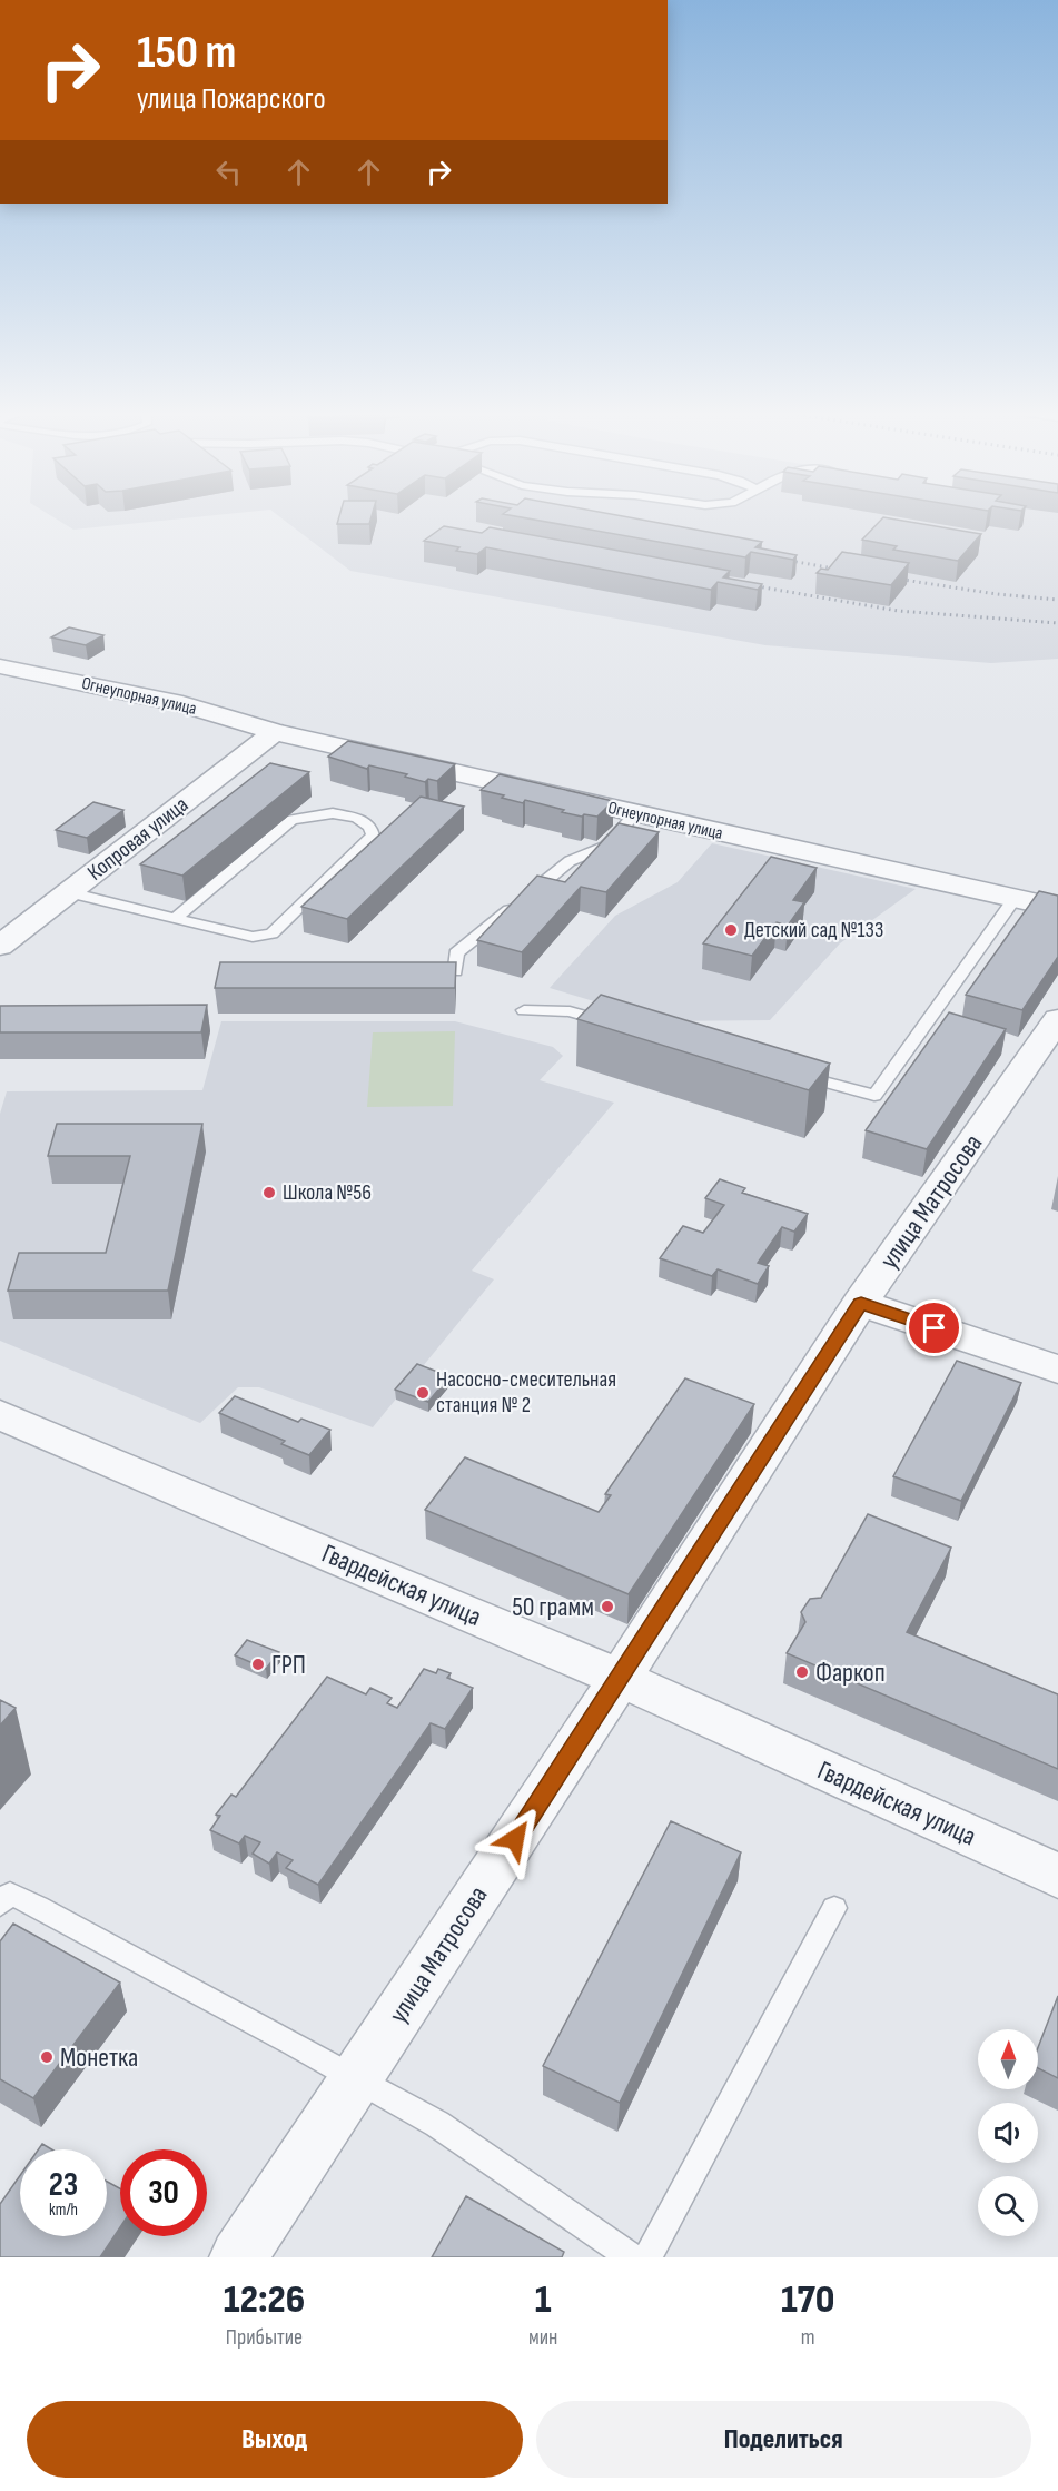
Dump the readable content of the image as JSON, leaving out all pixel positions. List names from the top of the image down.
{
  "streets": {
    "street": [
      "Огнеупорная улица",
      "Копровая улица",
      "улица Матросова",
      "Гвардейская улица"
    ]
  },
  "crossings": [
    ["Огнеупорная улица", "Копровая улица"],
    ["улица Матросова", "Гвардейская улица"]
  ],
  "places": [
    "Детский сад №133",
    "Школа №56",
    "Насосно-смесительная станция № 2",
    "50 грамм",
    "ГРП",
    "Фаркоп",
    "Монетка"
  ],
  "north": "top",
  "page": {
    "turn": ["150 m", "улица Пожарского"],
    "speed": "23 km/h",
    "limit": "30",
    "eta": [
      "12:26",
      "Прибытие",
      "1",
      "мин",
      "170",
      "m"
    ],
    "buttons": ["Выход", "Поделиться"]
  }
}
